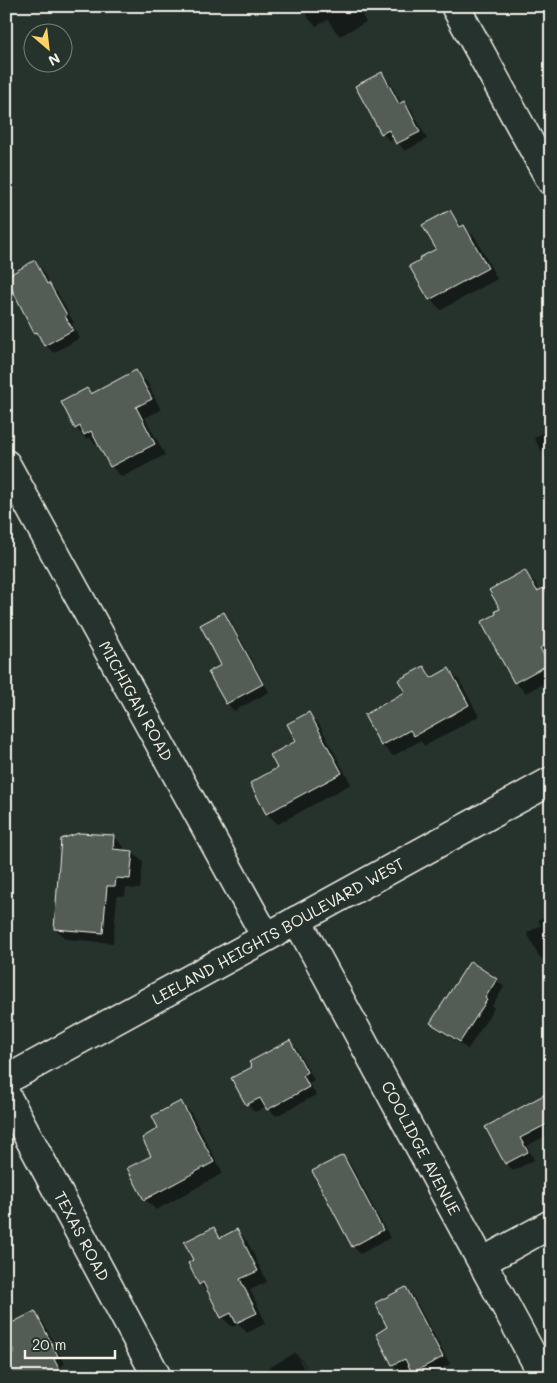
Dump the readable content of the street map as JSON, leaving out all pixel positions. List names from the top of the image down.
{
  "streets": {
    "street": [
      "MICHIGAN ROAD",
      "LEELAND HEIGHTS BOULEVARD WEST",
      "COOLIDGE AVENUE",
      "TEXAS ROAD"
    ]
  },
  "crossings": [
    ["MICHIGAN ROAD", "LEELAND HEIGHTS BOULEVARD WEST"],
    ["LEELAND HEIGHTS BOULEVARD WEST", "COOLIDGE AVENUE"]
  ],
  "scale_bar": "20 m",
  "north": "bottom right"
}
